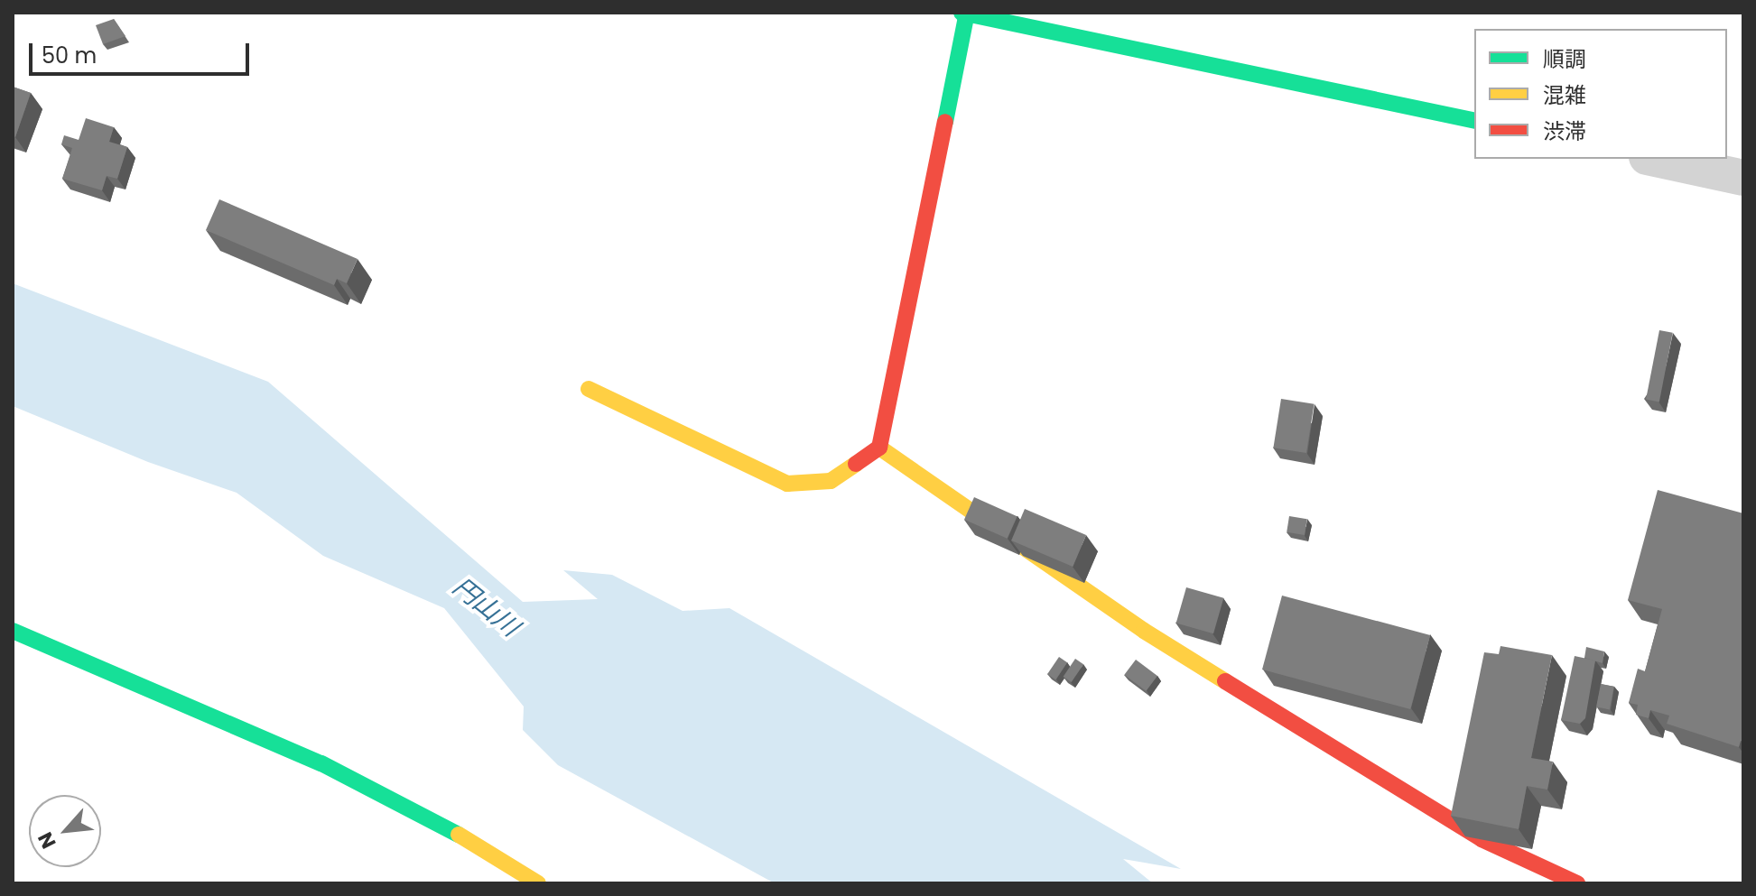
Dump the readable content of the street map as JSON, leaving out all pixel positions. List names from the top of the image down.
{
  "water": ["円山川"],
  "legend": ["順調", "混雑", "渋滞"],
  "scale_bar": "50 m",
  "north": "bottom left"
}
